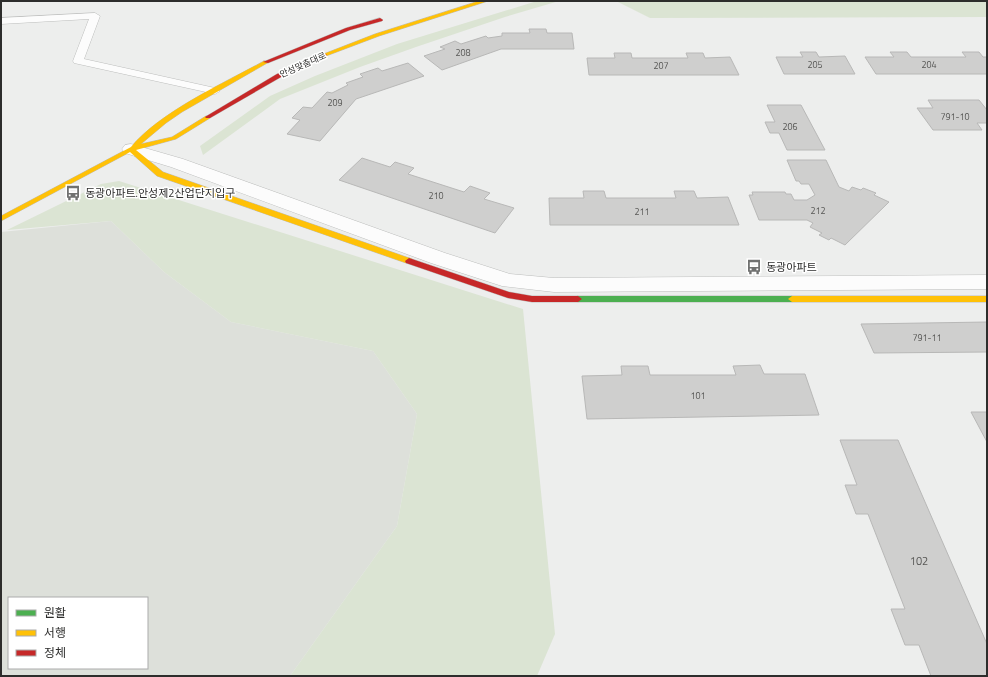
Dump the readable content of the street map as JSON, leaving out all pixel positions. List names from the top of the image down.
{
  "streets": {
    "main road": ["안성맞춤대로"]
  },
  "places": {
    "bus stop": ["동광아파트.안성제2산업단지입구", "동광아파트"]
  },
  "house_numbers": [
    "208",
    "205",
    "204",
    "207",
    "209",
    "791-10",
    "206",
    "210",
    "212",
    "211",
    "791-11",
    "101",
    "102"
  ],
  "legend": ["원활", "서행", "정체"]
}
